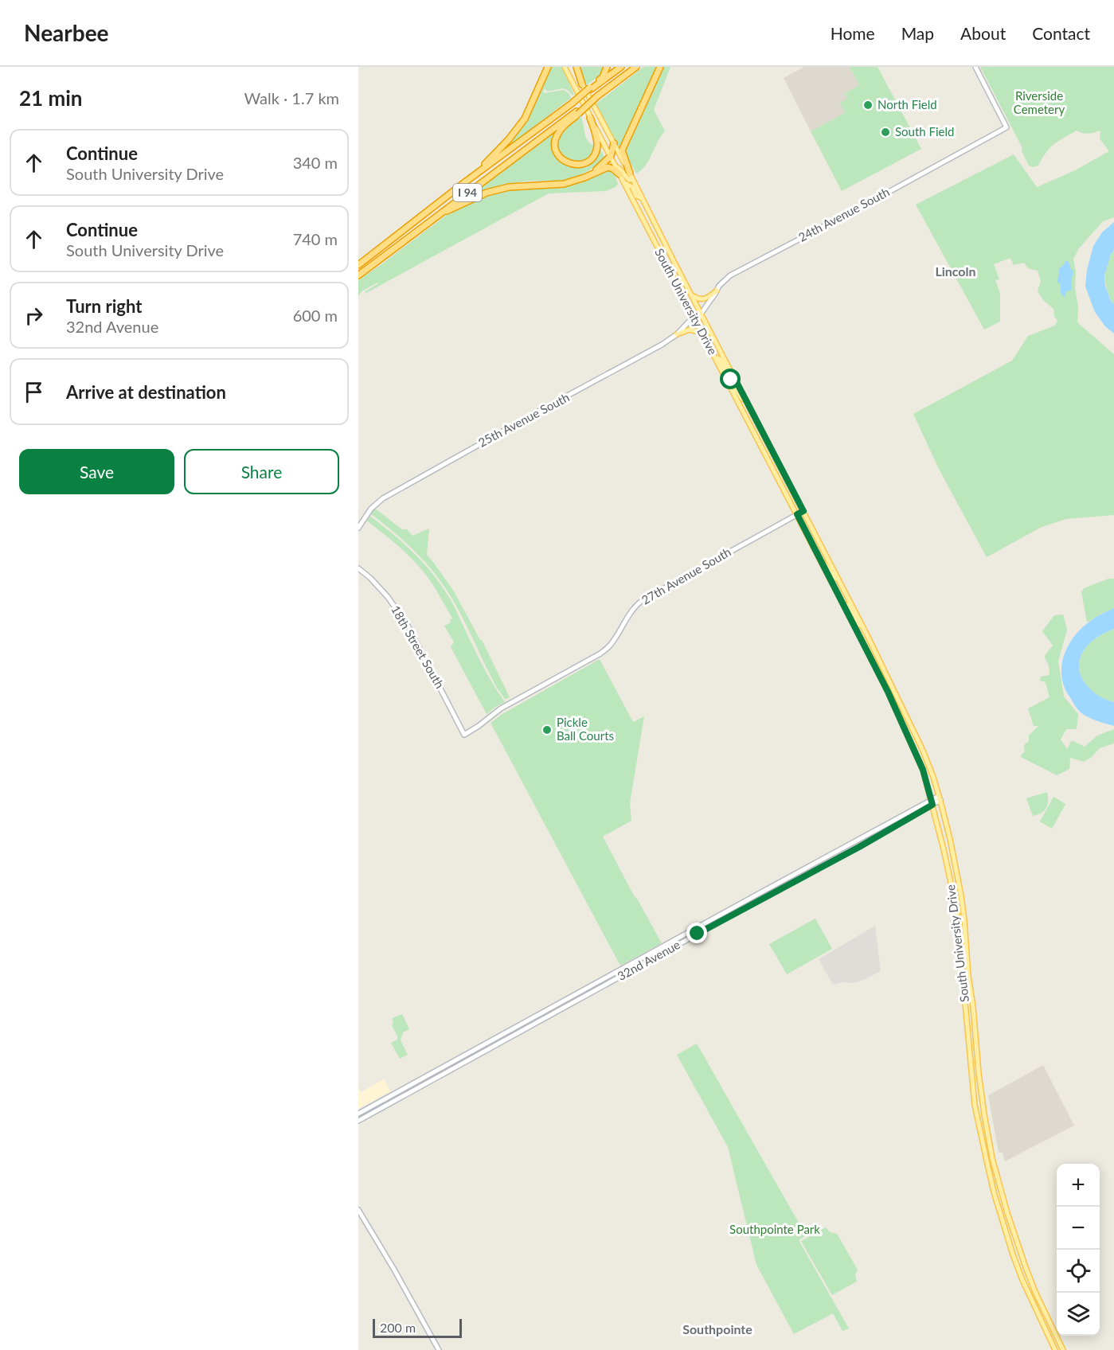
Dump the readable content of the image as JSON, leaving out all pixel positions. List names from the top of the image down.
{
  "streets": {
    "highway": ["I 94"],
    "main road": [
      "24th Avenue South",
      "South University Drive",
      "25th Avenue South",
      "27th Avenue South",
      "18th Street South",
      "32nd Avenue"
    ]
  },
  "crossings": [
    ["24th Avenue South", "South University Drive"],
    ["24th Avenue South", "25th Avenue South"],
    ["South University Drive", "25th Avenue South"],
    ["South University Drive", "27th Avenue South"],
    ["South University Drive", "32nd Avenue"],
    ["27th Avenue South", "18th Street South"]
  ],
  "districts": ["Lincoln", "Southpointe"],
  "parks": ["Riverside Cemetery", "Southpointe Park"],
  "places": ["North Field", "South Field", "Pickle Ball Courts"],
  "scale_bar": "200 m",
  "page": {
    "header": "Nearbee",
    "nav": [
      "Home",
      "Map",
      "About",
      "Contact"
    ],
    "heading": ["21 min", "Walk · 1.7 km"],
    "list": [
      ["Continue", "South University Drive", "340 m"],
      ["Continue", "South University Drive", "740 m"],
      ["Turn right", "32nd Avenue", "600 m"],
      "Arrive at destination"
    ],
    "buttons": ["Save", "Share"],
    "map_buttons": ["+", "−"],
    "scale": "200 m"
  }
}
